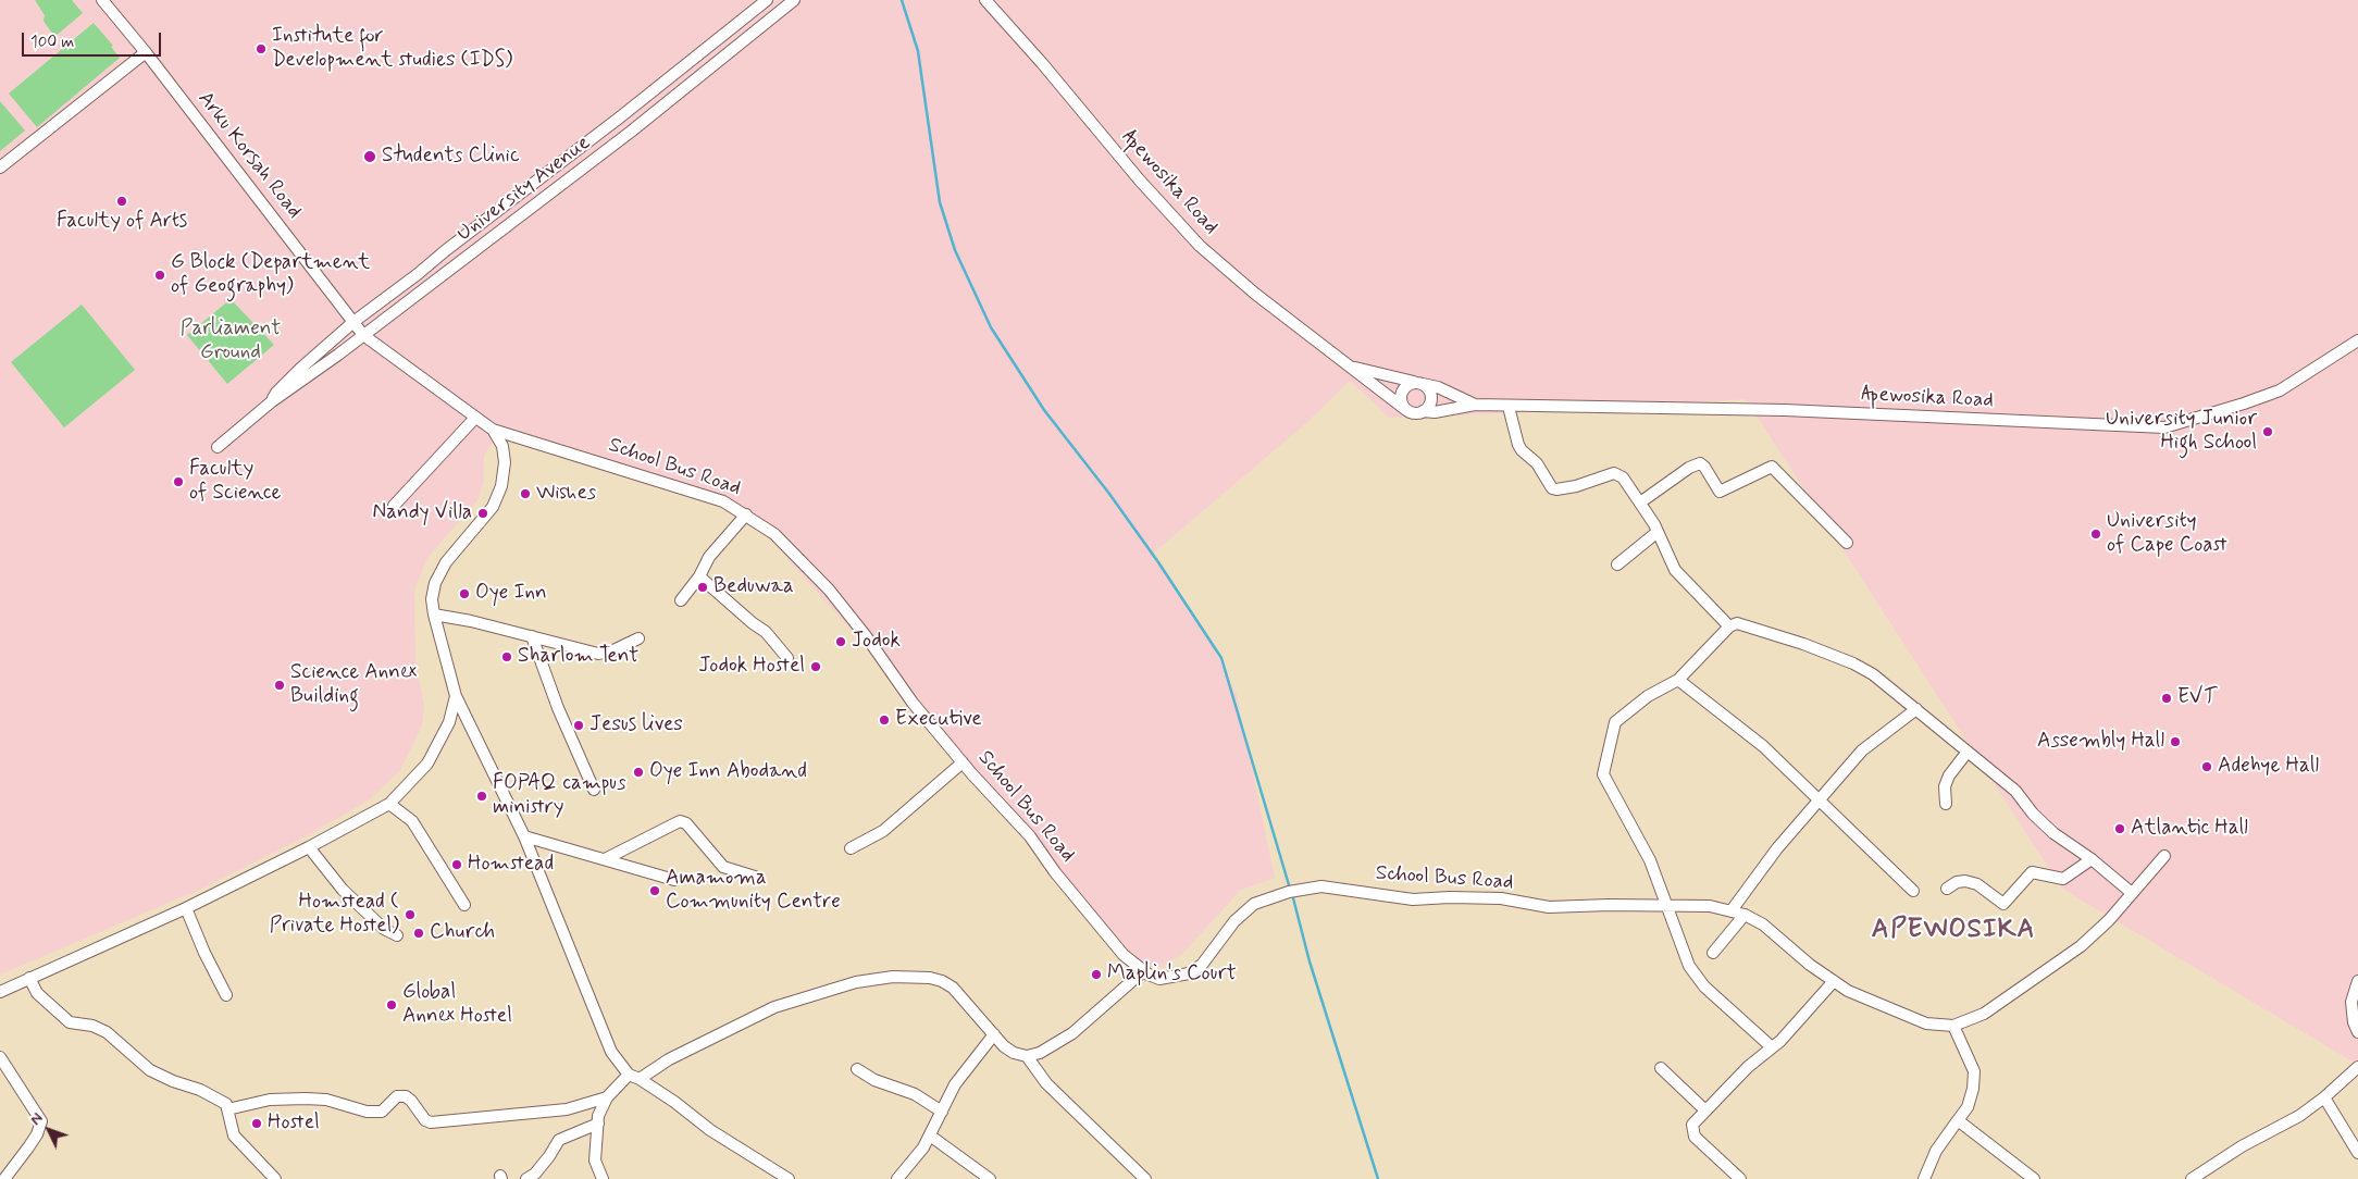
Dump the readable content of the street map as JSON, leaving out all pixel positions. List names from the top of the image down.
{
  "streets": {
    "street": [
      "Arku Korsah Road",
      "Apewosika Road",
      "University Avenue",
      "School Bus Road"
    ]
  },
  "crossings": [
    ["Arku Korsah Road", "University Avenue"],
    ["Arku Korsah Road", "School Bus Road"]
  ],
  "districts": ["APEWOSIKA"],
  "parks": ["Parliament Ground"],
  "places": [
    "Institute for Development studies (IDS)",
    "Students Clinic",
    "Faculty of Arts",
    "G Block (Department of Geography)",
    "University Junior High School",
    "Faculty of Science",
    "Wishes",
    "Nandy Villa",
    "University of Cape Coast",
    "Beduwaa",
    "Oye Inn",
    "Jodok",
    "Sharlom Tent",
    "Jodok Hostel",
    "Science Annex Building",
    "EVT",
    "Executive",
    "Jesus lives",
    "Assembly Hall",
    "Adehye Hall",
    "Oye Inn Abodand",
    "FOPAQ campus ministry",
    "Atlantic Hall",
    "Homstead",
    "Amamoma Community Centre",
    "Homstead ( Private Hostel)",
    "Church",
    "Maplin's Court",
    "Global Annex Hostel",
    "Hostel"
  ],
  "scale_bar": "100 m",
  "north": "top left"
}
